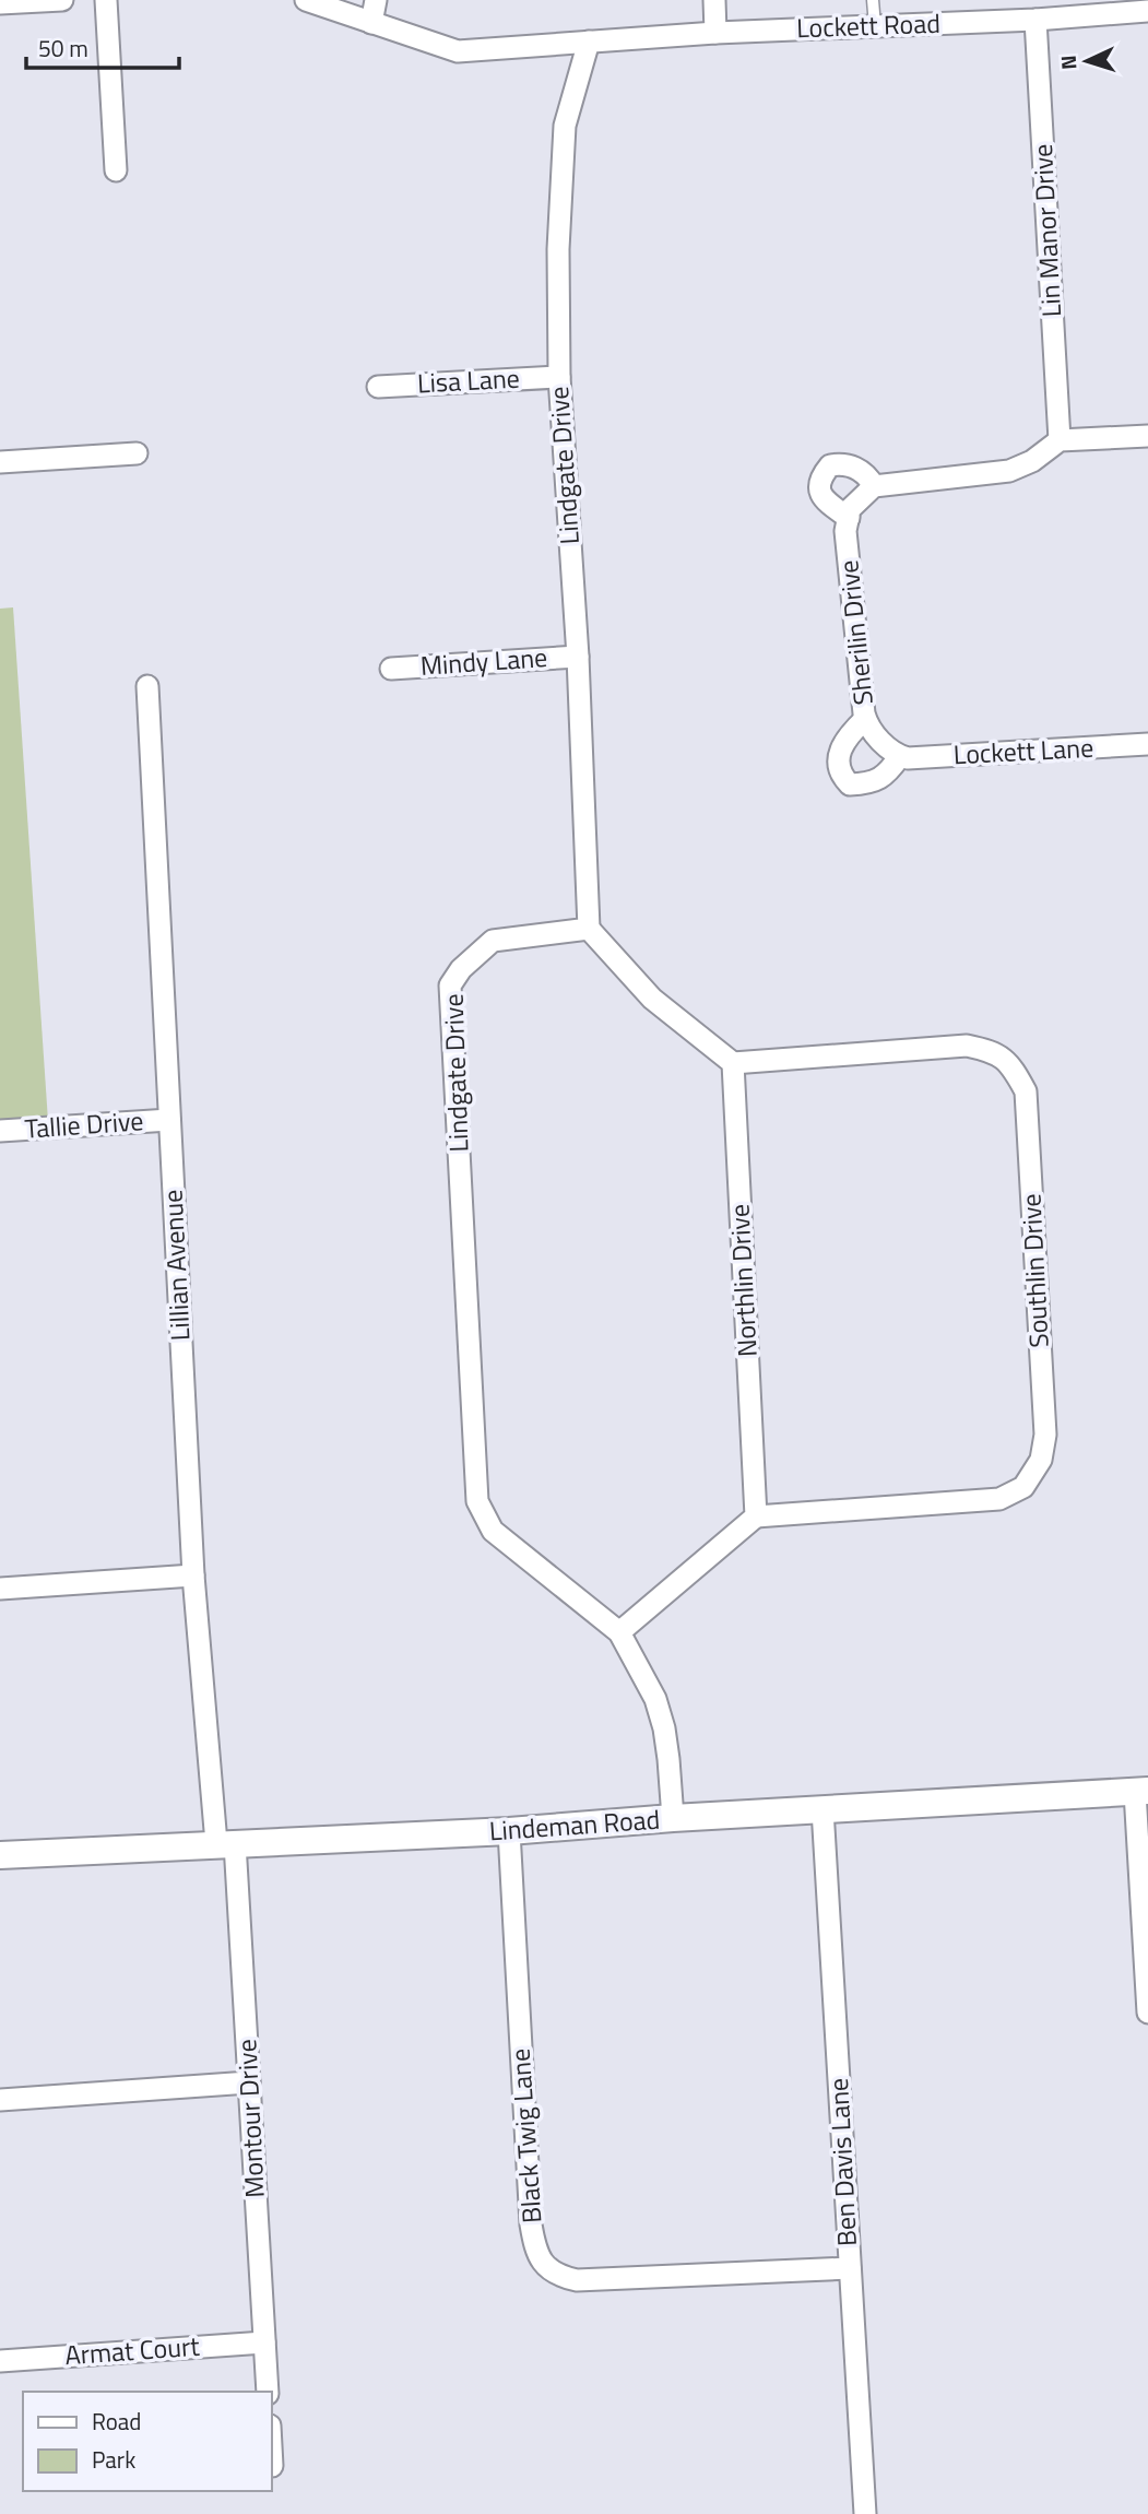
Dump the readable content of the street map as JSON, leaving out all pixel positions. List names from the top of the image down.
{
  "streets": {
    "street": [
      "Lockett Road",
      "Lin Manor Drive",
      "Lisa Lane",
      "Lindgate Drive",
      "Sherilin Drive",
      "Mindy Lane",
      "Lockett Lane",
      "Tallie Drive",
      "Lillian Avenue",
      "Southlin Drive",
      "Northlin Drive",
      "Lindeman Road",
      "Montour Drive",
      "Black Twig Lane",
      "Ben Davis Lane",
      "Armat Court"
    ]
  },
  "crossings": [
    ["Lockett Road", "Lin Manor Drive"],
    ["Lockett Road", "Lindgate Drive"],
    ["Lisa Lane", "Lindgate Drive"],
    ["Lindgate Drive", "Mindy Lane"],
    ["Lindgate Drive", "Lindeman Road"],
    ["Sherilin Drive", "Lockett Lane"],
    ["Tallie Drive", "Lillian Avenue"],
    ["Lillian Avenue", "Lindeman Road"],
    ["Lillian Avenue", "Montour Drive"],
    ["Southlin Drive", "Northlin Drive"],
    ["Lindeman Road", "Montour Drive"],
    ["Lindeman Road", "Black Twig Lane"],
    ["Lindeman Road", "Ben Davis Lane"],
    ["Montour Drive", "Armat Court"],
    ["Black Twig Lane", "Ben Davis Lane"]
  ],
  "legend": ["Road", "Park"],
  "scale_bar": "50 m",
  "north": "left"
}
